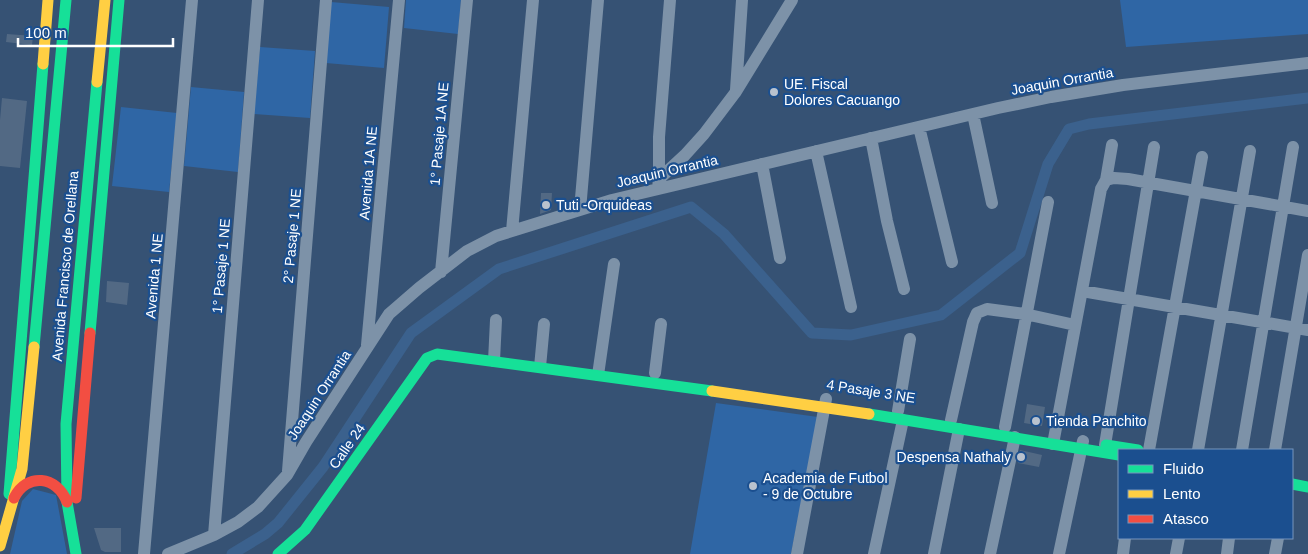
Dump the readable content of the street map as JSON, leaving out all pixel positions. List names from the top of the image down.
{
  "streets": {
    "main road": ["Avenida Francisco de Orellana", "4 Pasaje 3 NE", "Calle 24"],
    "street": [
      "Joaquin Orrantia",
      "1° Pasaje 1A NE",
      "Avenida 1A NE",
      "2° Pasaje 1 NE",
      "1° Pasaje 1 NE",
      "Avenida 1 NE"
    ]
  },
  "crossings": [
    ["Joaquin Orrantia", "1° Pasaje 1A NE"],
    ["Joaquin Orrantia", "Avenida 1A NE"],
    ["Joaquin Orrantia", "2° Pasaje 1 NE"],
    ["Joaquin Orrantia", "1° Pasaje 1 NE"],
    ["4 Pasaje 3 NE", "Calle 24"]
  ],
  "places": [
    "UE. Fiscal Dolores Cacuango",
    "Tuti -Orquideas",
    "Tienda Panchito",
    "Despensa Nathaly",
    "Academia de Futbol - 9 de Octubre"
  ],
  "legend": ["Fluido", "Lento", "Atasco"],
  "scale_bar": "100 m"
}
